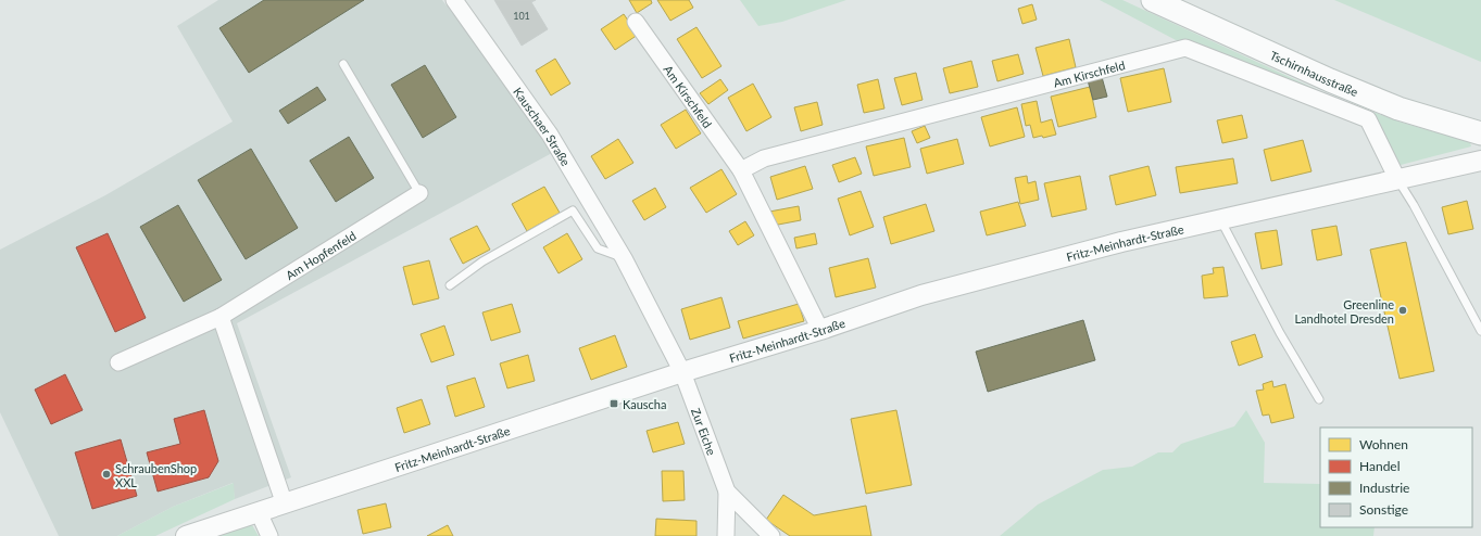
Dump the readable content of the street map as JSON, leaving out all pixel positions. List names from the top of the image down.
{
  "streets": {
    "main road": ["Tschirnhausstraße"],
    "street": [
      "Am Kirschfeld",
      "Kauschaer Straße",
      "Fritz-Meinhardt-Straße",
      "Am Hopfenfeld",
      "Zur Eiche"
    ]
  },
  "crossings": [
    ["Am Kirschfeld", "Fritz-Meinhardt-Straße"],
    ["Kauschaer Straße", "Fritz-Meinhardt-Straße"],
    ["Kauschaer Straße", "Zur Eiche"],
    ["Fritz-Meinhardt-Straße", "Zur Eiche"]
  ],
  "places": {
    "other": ["Greenline Landhotel Dresden", "SchraubenShop XXL"],
    "transit": ["Kauscha"]
  },
  "house_numbers": ["101"],
  "legend": [
    "Wohnen",
    "Handel",
    "Industrie",
    "Sonstige"
  ]
}
